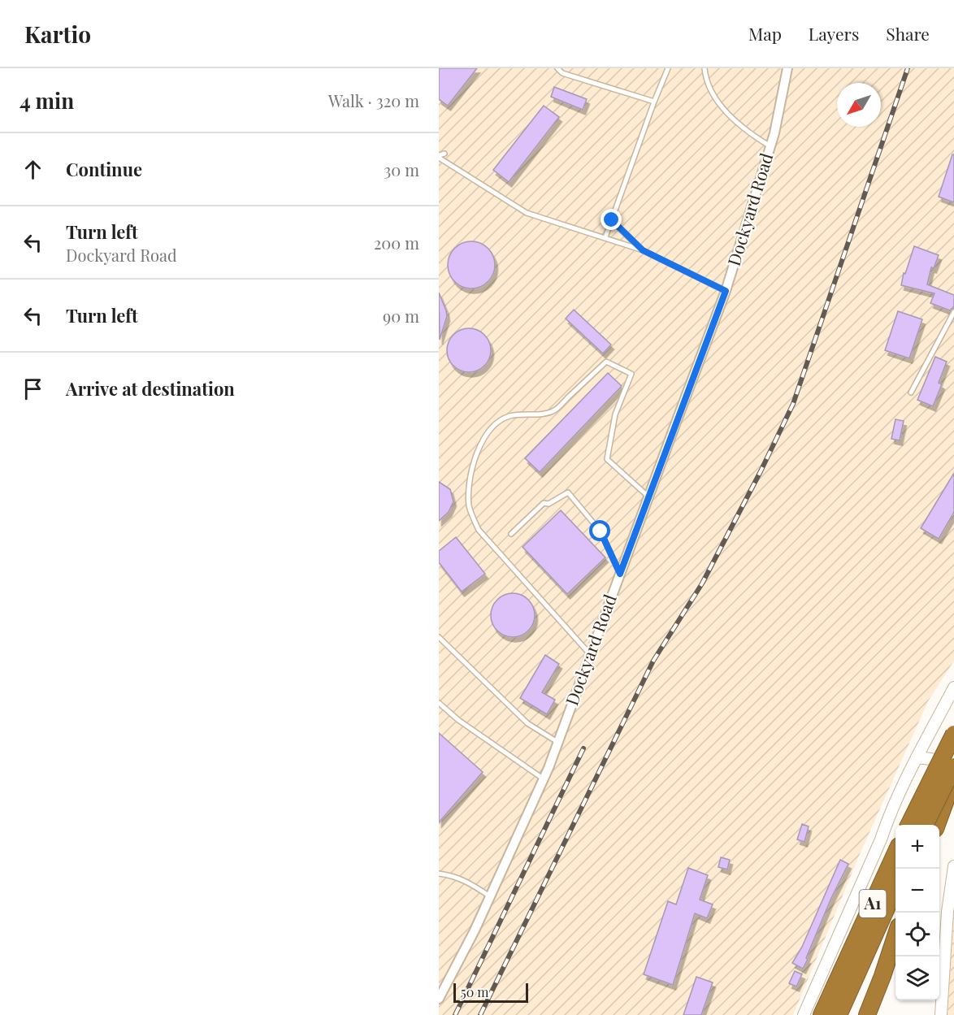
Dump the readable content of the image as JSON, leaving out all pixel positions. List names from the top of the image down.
{
  "streets": {
    "highway": ["A1"],
    "street": ["Dockyard Road"]
  },
  "scale_bar": "50 m",
  "north": "bottom left",
  "page": {
    "header": "Kartio",
    "nav": ["Map", "Layers", "Share"],
    "heading": ["4 min", "Walk · 320 m"],
    "list": [
      ["Continue", "30 m"],
      ["Turn left", "Dockyard Road", "200 m"],
      ["Turn left", "90 m"],
      "Arrive at destination"
    ],
    "map_buttons": ["+", "−"],
    "scale": "50 m"
  }
}
